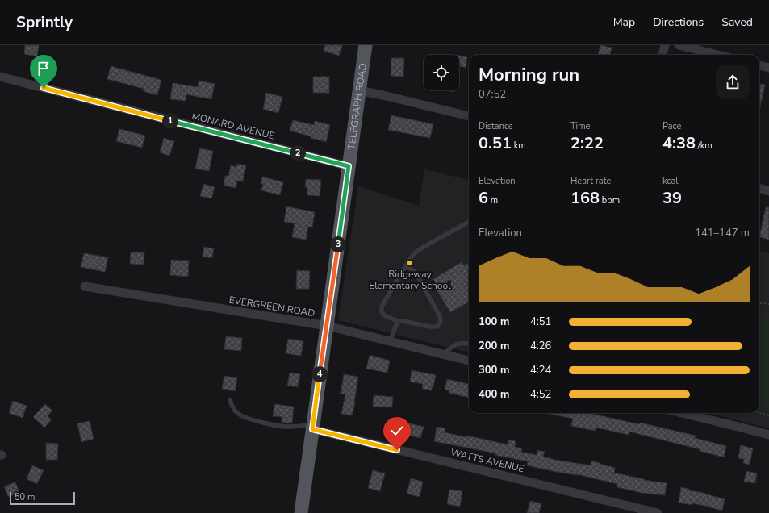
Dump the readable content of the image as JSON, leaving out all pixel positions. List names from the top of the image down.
{
  "streets": {
    "main road": ["TELEGRAPH ROAD"],
    "street": ["MONARD AVENUE", "EVERGREEN ROAD", "WATTS AVENUE"]
  },
  "crossings": [
    ["TELEGRAPH ROAD", "MONARD AVENUE"],
    ["TELEGRAPH ROAD", "EVERGREEN ROAD"],
    ["TELEGRAPH ROAD", "WATTS AVENUE"]
  ],
  "places": ["Ridgeway Elementary School"],
  "scale_bar": "50 m",
  "page": {
    "header": "Sprintly",
    "nav": ["Map", "Directions", "Saved"],
    "heading": ["Morning run", "07:52"],
    "stats": [
      ["Distance", "0.51 km"],
      ["Time", "2:22"],
      ["Pace", "4:38 /km"],
      ["Elevation", "6 m"],
      ["Heart rate", "168 bpm"],
      ["kcal", "39"]
    ],
    "pins": [
      "1",
      "2",
      "3",
      "4"
    ],
    "chart": ["Elevation", "141–147 m"],
    "list": [
      {
        "name": "100 m",
        "note": "4:51"
      },
      {
        "name": "200 m",
        "note": "4:26"
      },
      {
        "name": "300 m",
        "note": "4:24"
      },
      {
        "name": "400 m",
        "note": "4:52"
      }
    ],
    "scale": "50 m"
  }
}
